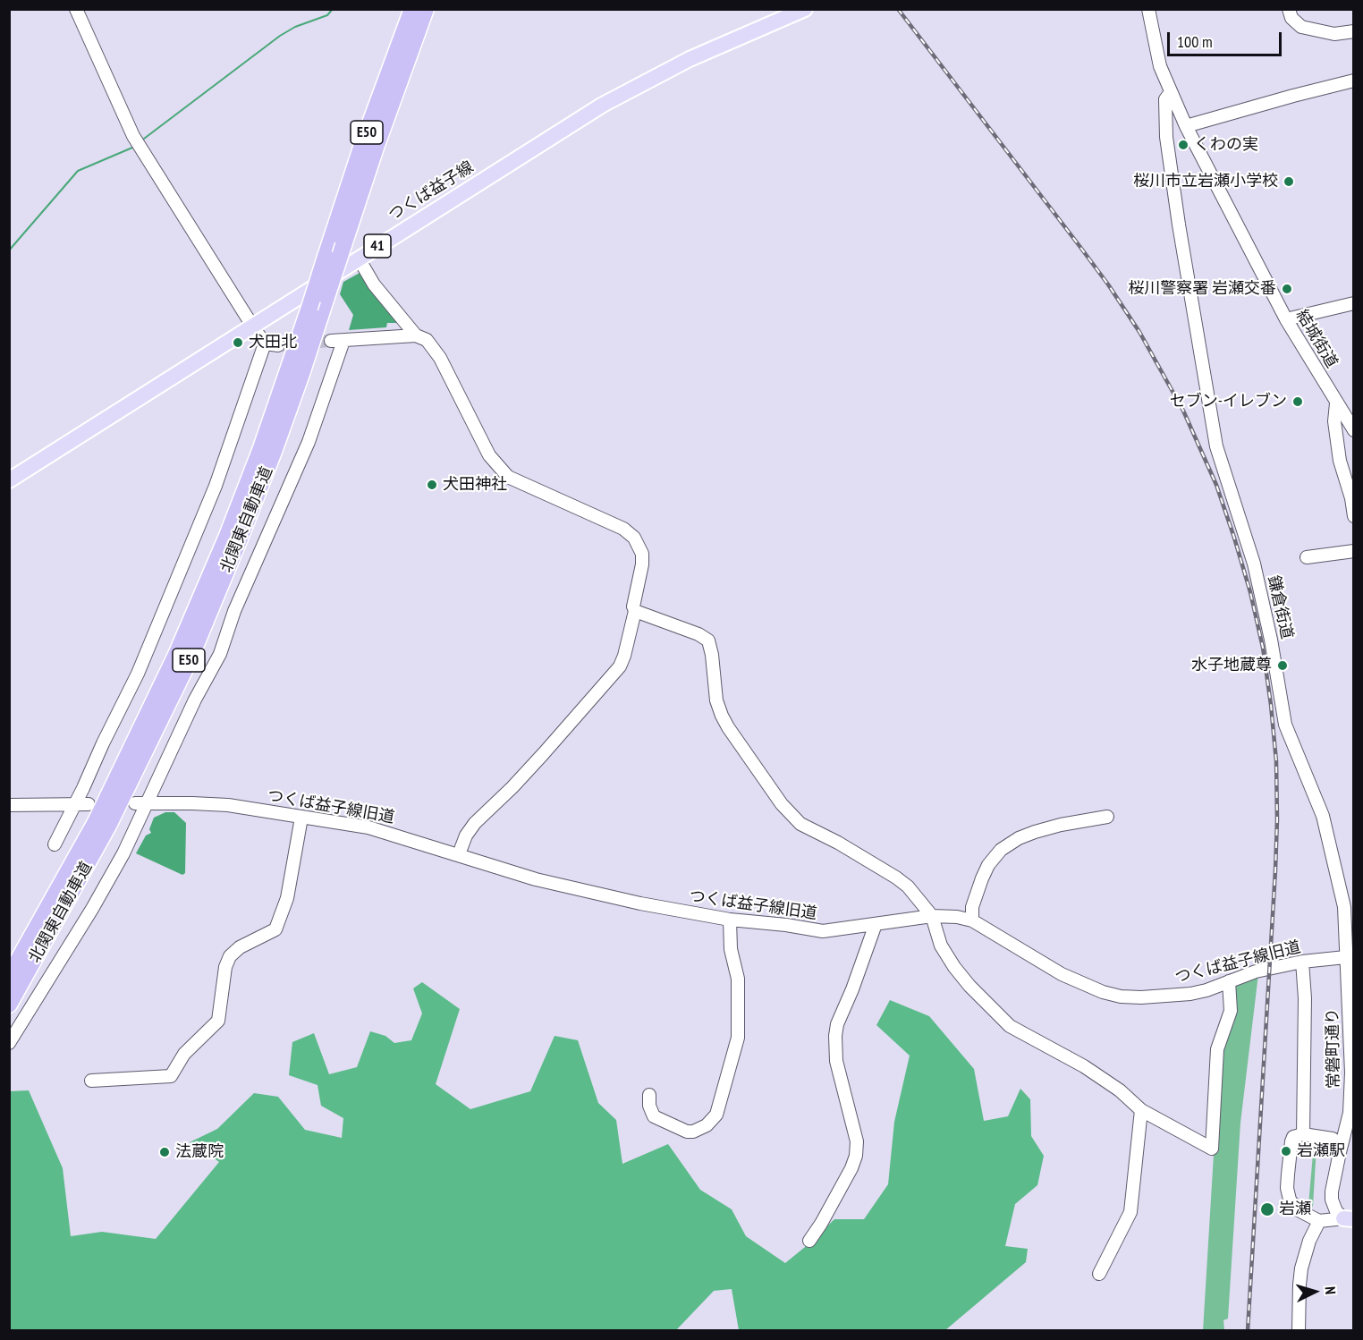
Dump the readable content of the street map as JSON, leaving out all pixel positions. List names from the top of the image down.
{
  "streets": {
    "highway": ["E50", "北関東自動車道"],
    "main road": ["つくば益子線", "41"],
    "street": [
      "結城街道",
      "鎌倉街道",
      "つくば益子線旧道",
      "常磐町通り"
    ]
  },
  "crossings": [
    ["結城街道", "鎌倉街道"],
    ["鎌倉街道", "つくば益子線旧道"],
    ["鎌倉街道", "常磐町通り"]
  ],
  "places": [
    "くわの実",
    "桜川市立岩瀬小学校",
    "桜川警察署 岩瀬交番",
    "犬田北",
    "セブン-イレブン",
    "犬田神社",
    "水子地蔵尊",
    "岩瀬駅",
    "法蔵院",
    "岩瀬"
  ],
  "scale_bar": "100 m",
  "north": "right"
}
